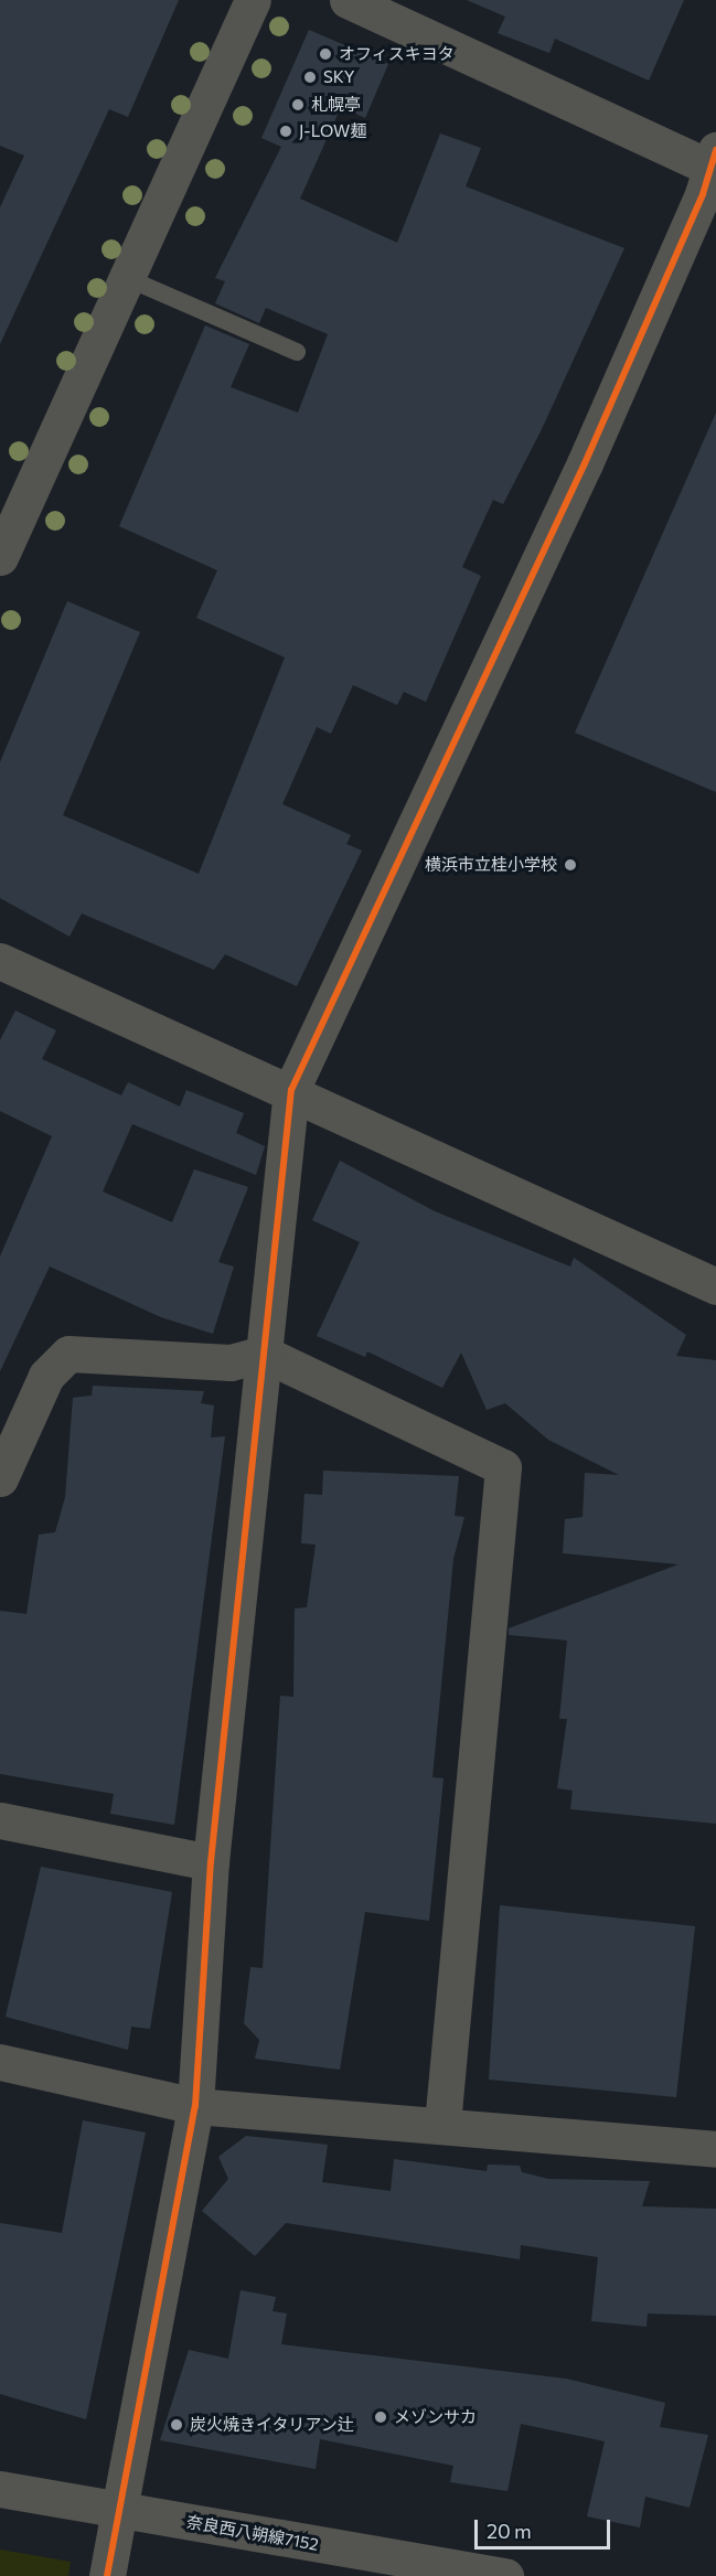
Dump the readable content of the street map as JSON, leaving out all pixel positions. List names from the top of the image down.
{
  "streets": {
    "street": ["奈良西八朔線7152"]
  },
  "places": [
    "オフィスキヨタ",
    "SKY",
    "札幌亭",
    "J-LOW麺",
    "横浜市立桂小学校",
    "メゾンサカ",
    "炭火焼きイタリアン辻"
  ],
  "scale_bar": "20 m"
}
